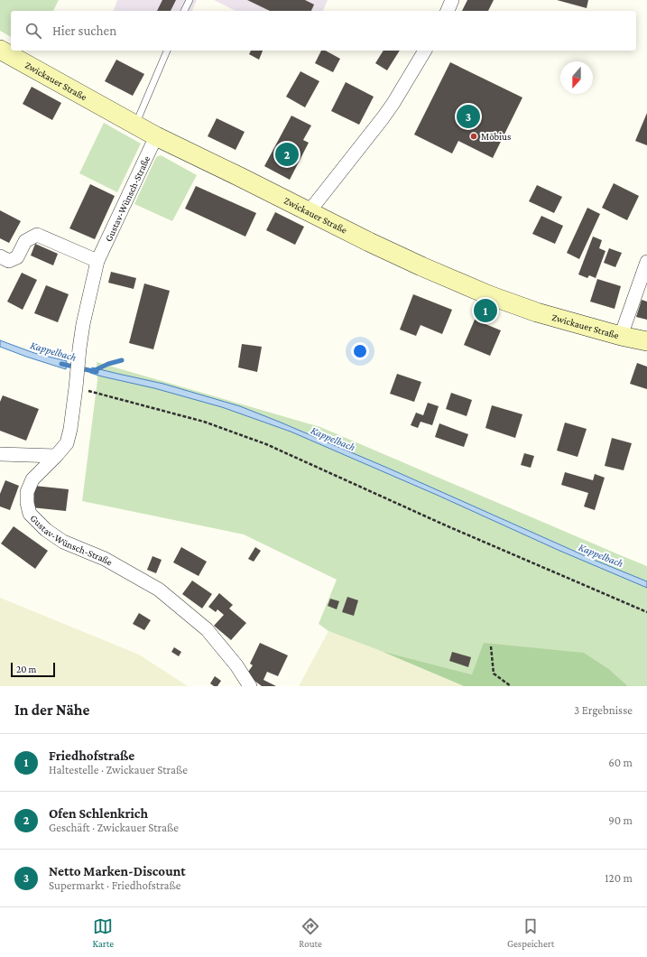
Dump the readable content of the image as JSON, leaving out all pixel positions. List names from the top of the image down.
{
  "streets": {
    "main road": ["Zwickauer Straße"],
    "street": ["Gustav-Wünsch-Straße"]
  },
  "crossings": [
    ["Zwickauer Straße", "Gustav-Wünsch-Straße"]
  ],
  "water": ["Kappelbach"],
  "places": ["Möbius"],
  "scale_bar": "20 m",
  "north": "bottom",
  "page": {
    "search": "Hier suchen",
    "pins": ["3", "2", "1"],
    "scale": "20 m",
    "heading": ["In der Nähe", "3 Ergebnisse"],
    "list": [
      {
        "mark": "1",
        "name": "Friedhofstraße",
        "note": "Haltestelle · Zwickauer Straße",
        "value": "60 m"
      },
      {
        "mark": "2",
        "name": "Ofen Schlenkrich",
        "note": "Geschäft · Zwickauer Straße",
        "value": "90 m"
      },
      {
        "mark": "3",
        "name": "Netto Marken-Discount",
        "note": "Supermarkt · Friedhofstraße",
        "value": "120 m"
      }
    ],
    "nav": ["Karte", "Route", "Gespeichert"]
  }
}
